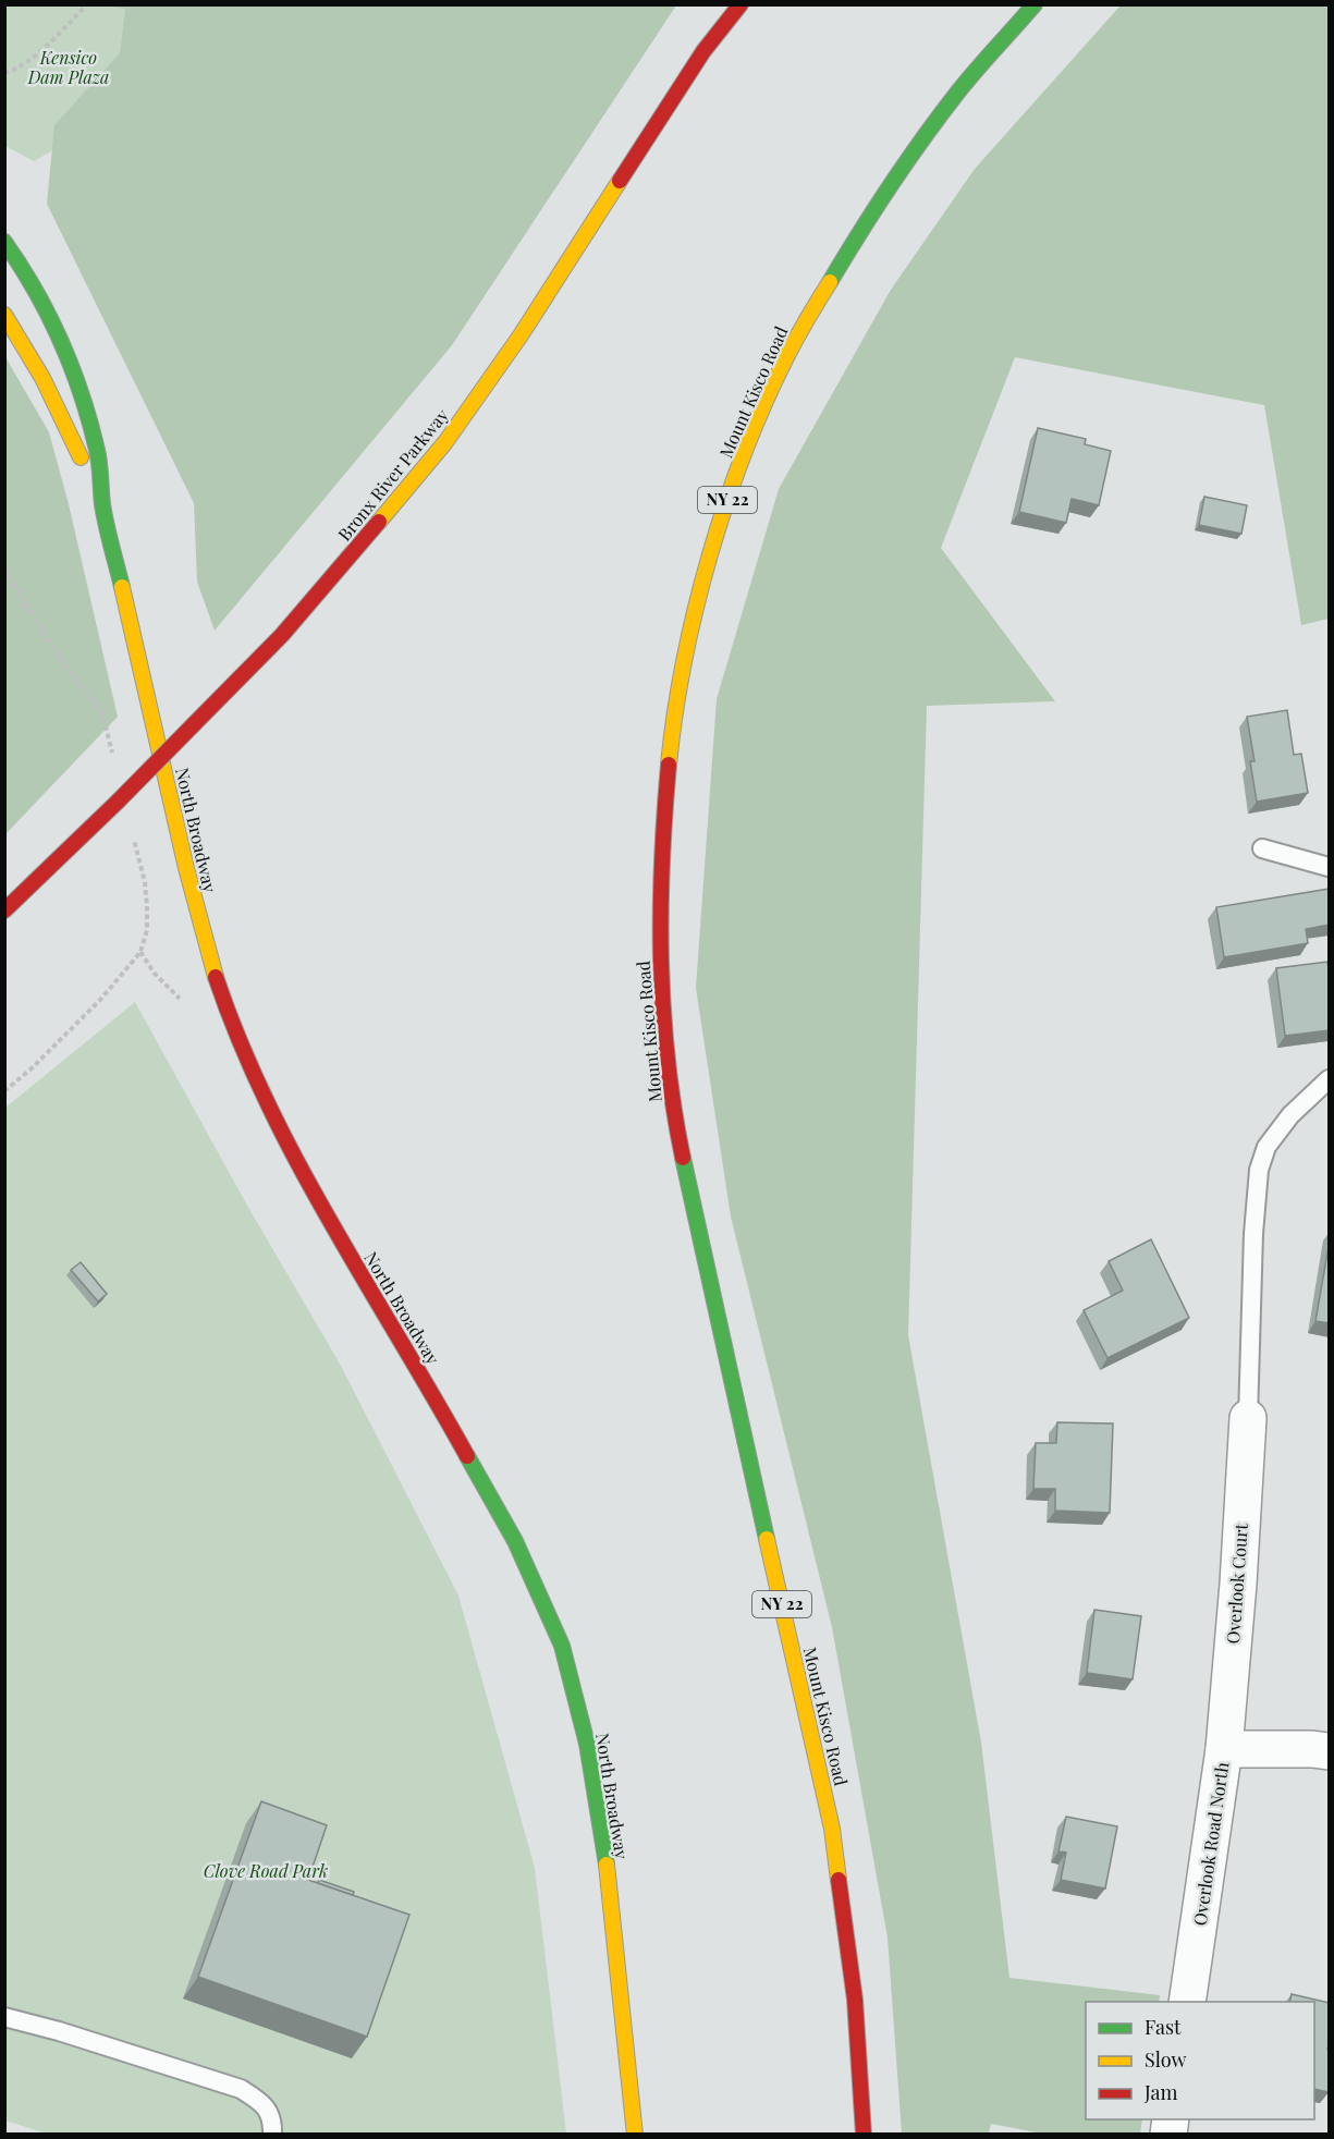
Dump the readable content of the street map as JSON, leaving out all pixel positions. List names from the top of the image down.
{
  "streets": {
    "main road": [
      "Mount Kisco Road",
      "Bronx River Parkway",
      "NY 22",
      "North Broadway"
    ],
    "street": ["Overlook Court", "Overlook Road North"]
  },
  "crossings": [
    ["Overlook Court", "Overlook Road North"]
  ],
  "parks": ["Kensico Dam Plaza", "Clove Road Park"],
  "legend": ["Fast", "Slow", "Jam"]
}
